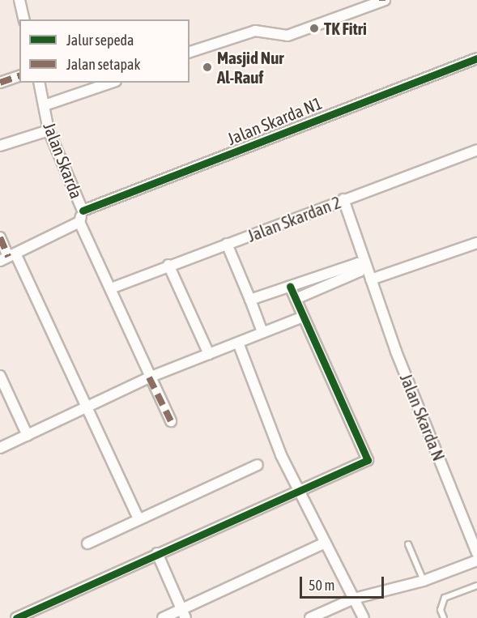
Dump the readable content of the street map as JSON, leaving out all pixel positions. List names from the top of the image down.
{
  "streets": {
    "street": [
      "Jalan Skarda N1",
      "Jalan Skarda",
      "Jalan Skardan 2",
      "Jalan Skarda N"
    ]
  },
  "crossings": [
    ["Jalan Skarda N1", "Jalan Skarda"]
  ],
  "places": ["TK Fitri", "Masjid Nur Al-Rauf"],
  "legend": ["Jalur sepeda", "Jalan setapak"],
  "scale_bar": "50 m"
}
